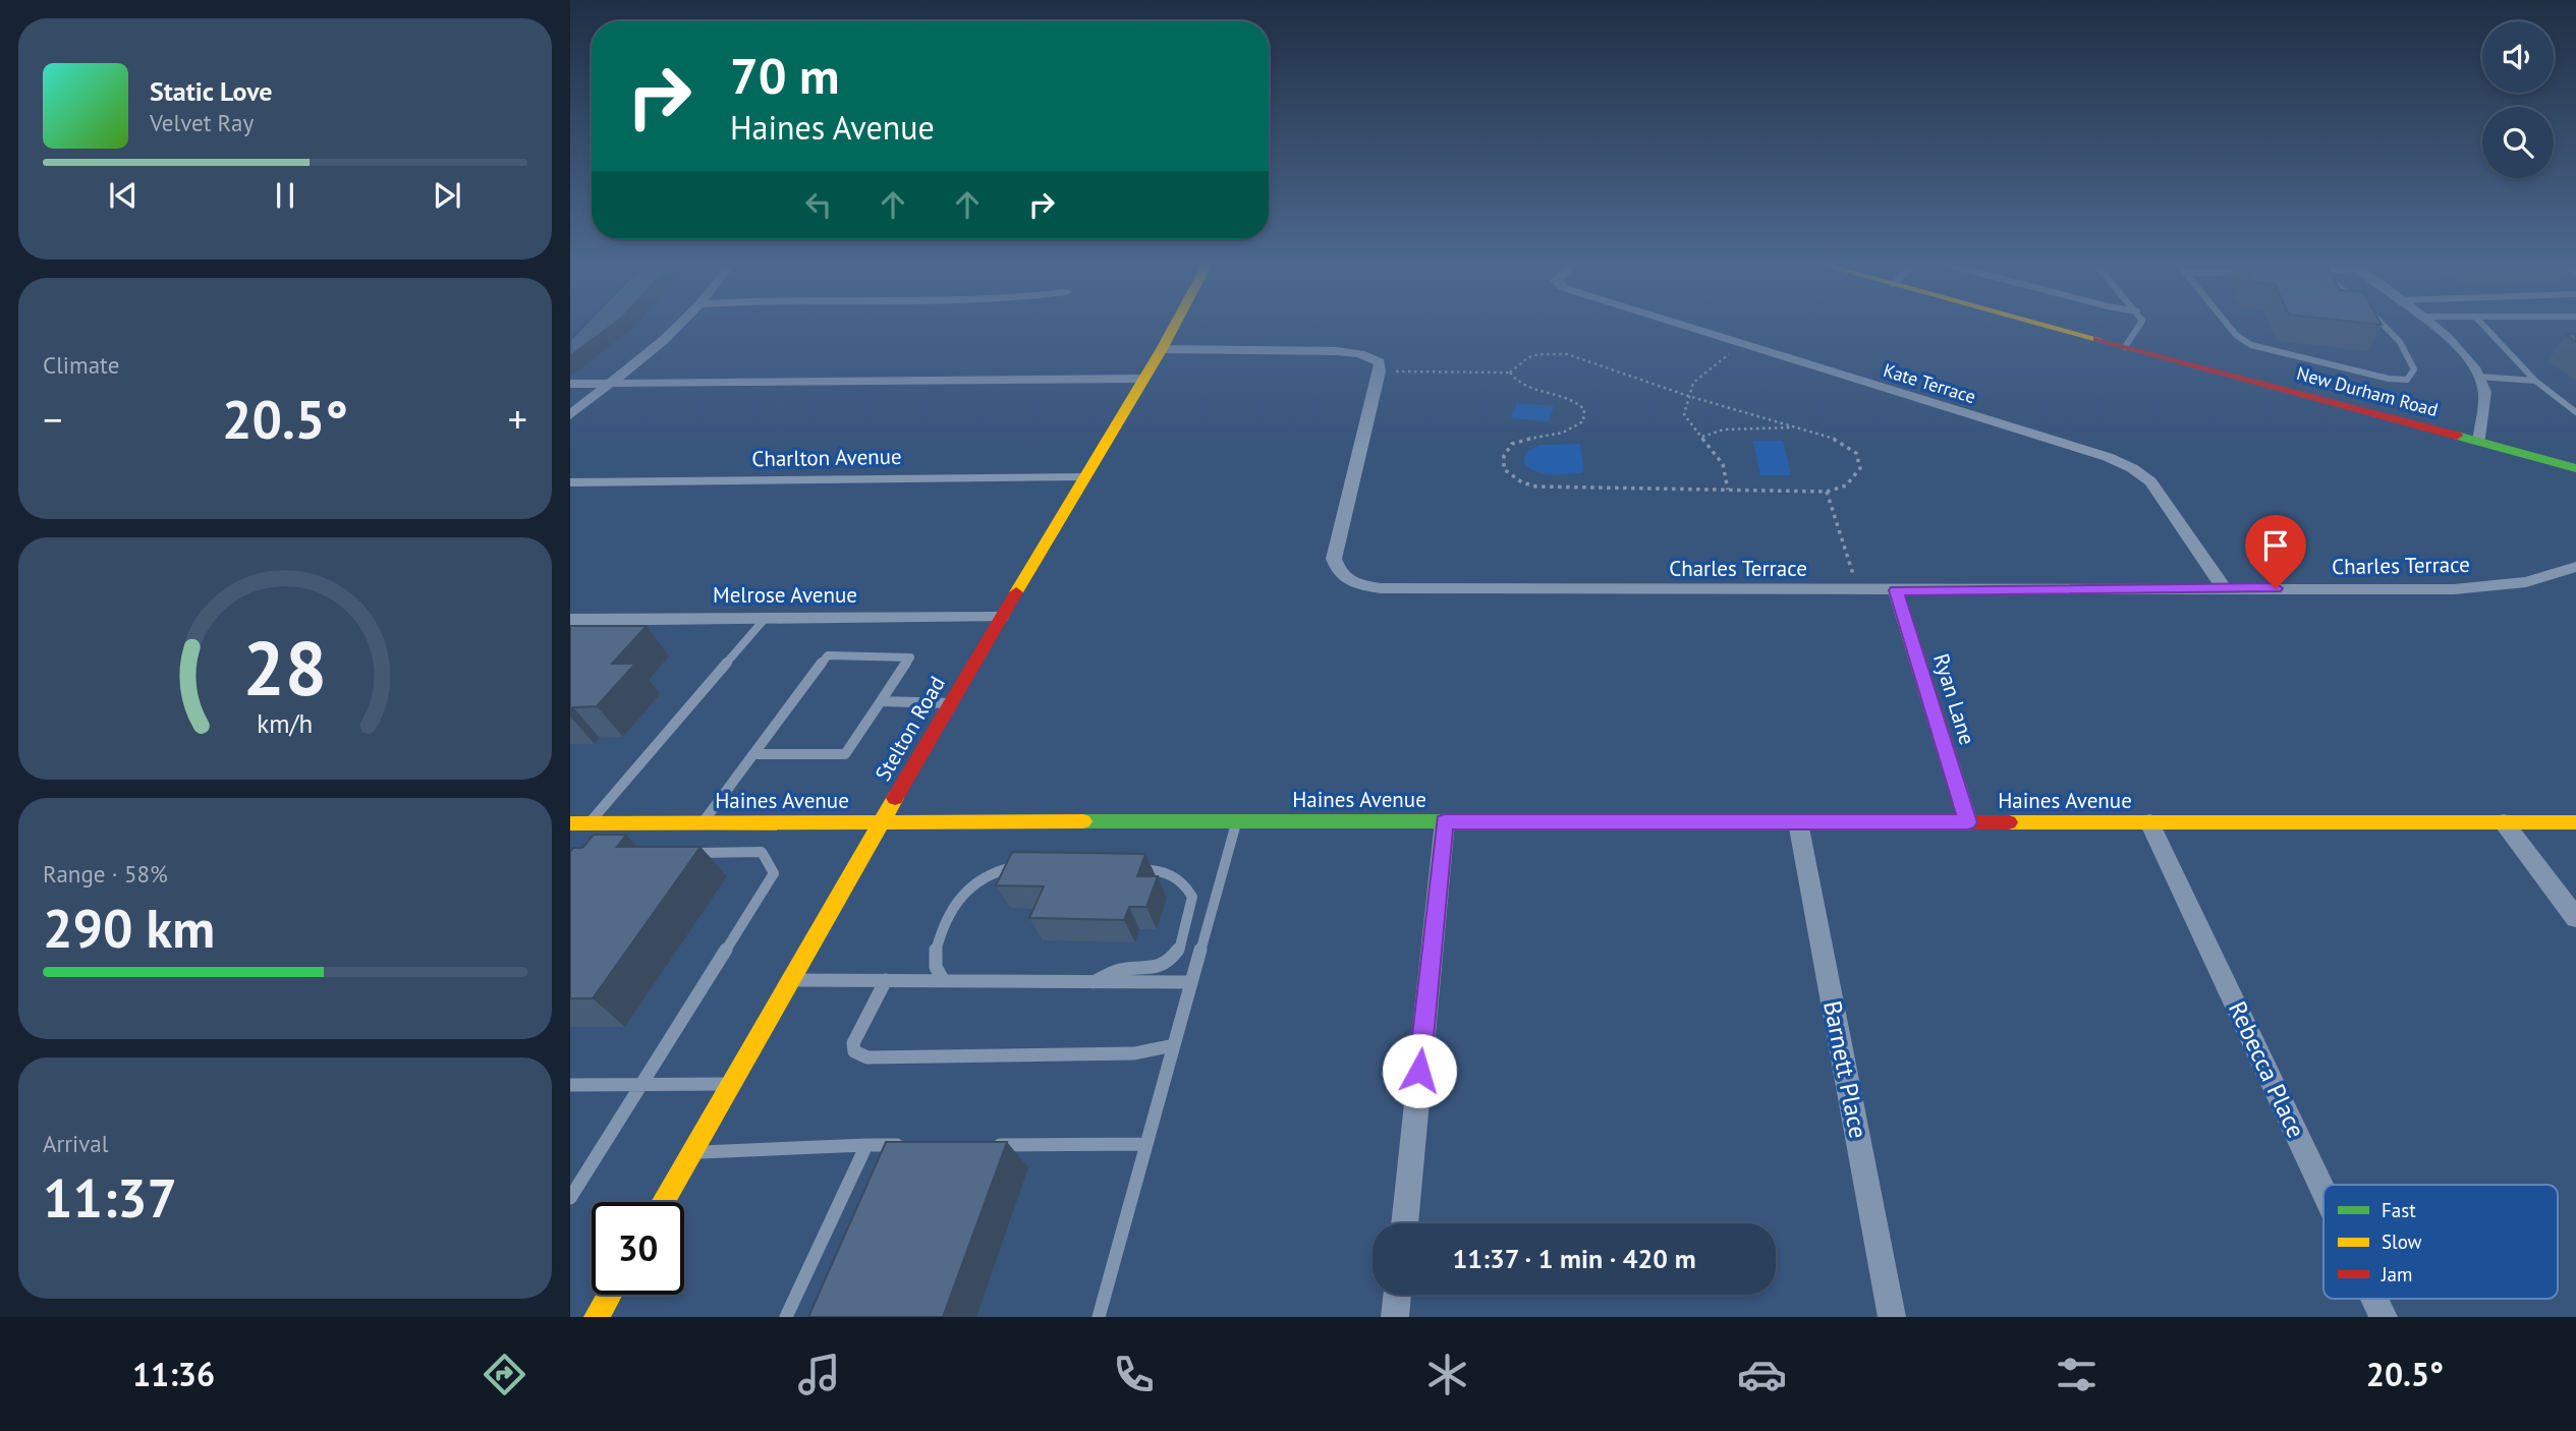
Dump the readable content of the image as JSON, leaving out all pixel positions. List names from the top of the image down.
{
  "streets": {
    "main road": ["New Durham Road", "Stelton Road", "Haines Avenue"],
    "street": [
      "Kate Terrace",
      "Charlton Avenue",
      "Charles Terrace",
      "Melrose Avenue",
      "Ryan Lane",
      "Barnett Place",
      "Rebecca Place"
    ]
  },
  "crossings": [
    ["Kate Terrace", "Charles Terrace"],
    ["Charlton Avenue", "Stelton Road"],
    ["Charles Terrace", "Ryan Lane"],
    ["Melrose Avenue", "Stelton Road"],
    ["Ryan Lane", "Haines Avenue"],
    ["Stelton Road", "Haines Avenue"],
    ["Haines Avenue", "Barnett Place"],
    ["Haines Avenue", "Rebecca Place"]
  ],
  "legend": ["Fast", "Slow", "Jam"],
  "page": {
    "turn": ["70 m", "Haines Avenue"],
    "song": ["Static Love", "Velvet Ray"],
    "tile": [
      "Climate",
      ["Range · 58%", "290 km"],
      ["Arrival", "11:37"]
    ],
    "heat": ["−", "20.5°", "+"],
    "limit": "30",
    "trip": "11:37 · 1 min · 420 m",
    "tabs": ["11:36", "20.5°"],
    "gauge": ["28", "km/h"]
  }
}
